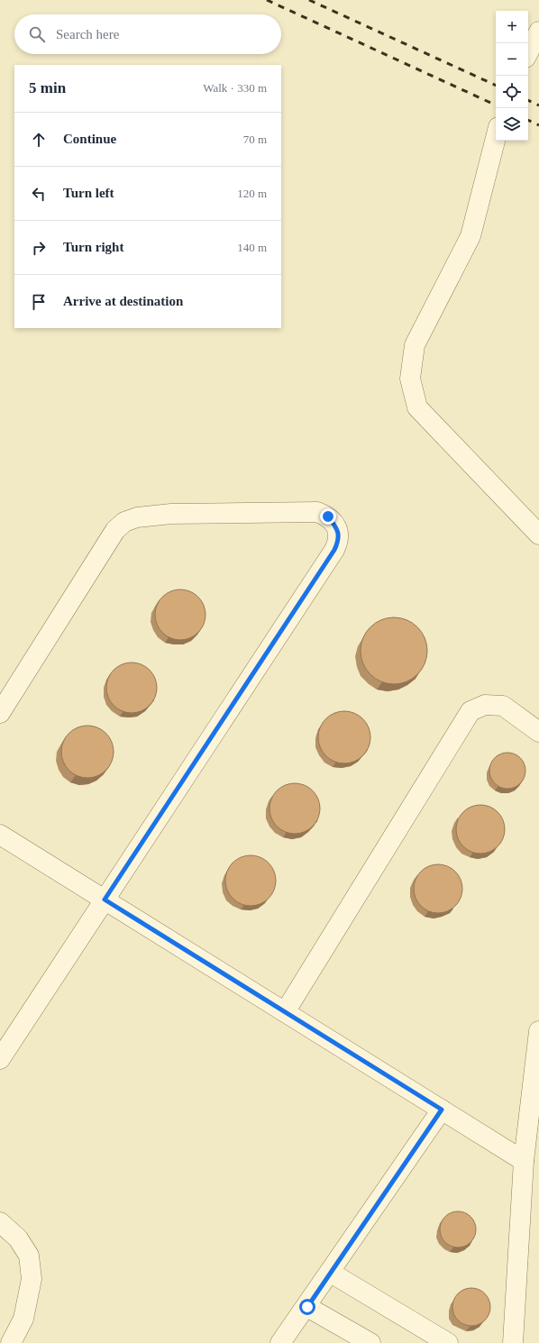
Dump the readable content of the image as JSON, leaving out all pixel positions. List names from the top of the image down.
{
  "page": {
    "map_buttons": ["+", "−"],
    "search": "Search here",
    "heading": ["5 min", "Walk · 330 m"],
    "list": [
      ["Continue", "70 m"],
      ["Turn left", "120 m"],
      ["Turn right", "140 m"],
      "Arrive at destination"
    ]
  }
}
